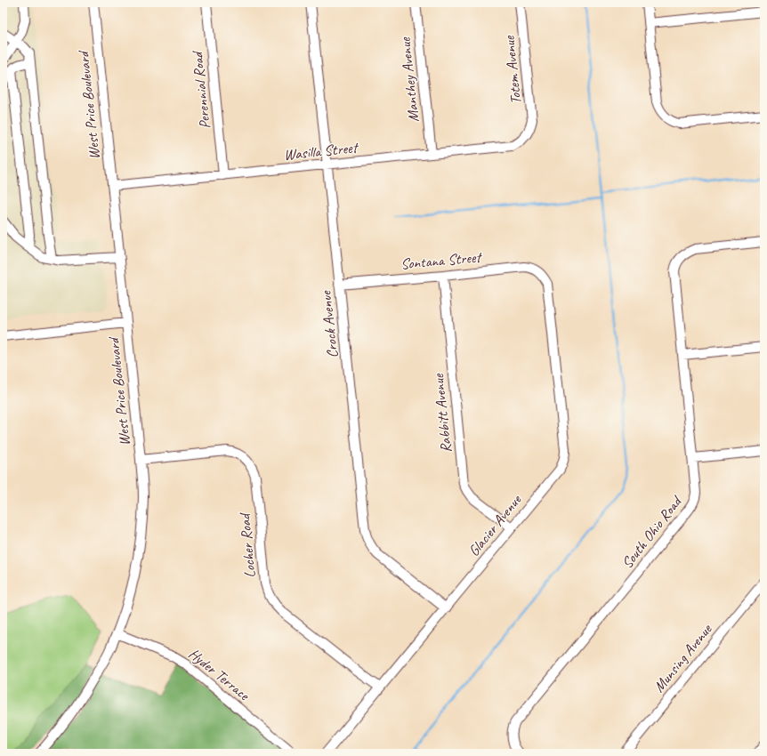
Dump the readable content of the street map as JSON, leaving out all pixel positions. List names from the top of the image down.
{
  "streets": {
    "street": [
      "Totem Avenue",
      "Manthey Avenue",
      "Perennial Road",
      "West Price Boulevard",
      "Wasilla Street",
      "Sontana Street",
      "Crock Avenue",
      "Rabbitt Avenue",
      "Glacier Avenue",
      "South Ohio Road",
      "Locher Road",
      "Munsing Avenue",
      "Hyder Terrace"
    ]
  },
  "crossings": [
    ["Totem Avenue", "Wasilla Street"],
    ["Manthey Avenue", "Wasilla Street"],
    ["Perennial Road", "Wasilla Street"],
    ["West Price Boulevard", "Wasilla Street"],
    ["West Price Boulevard", "Locher Road"],
    ["West Price Boulevard", "Hyder Terrace"],
    ["Wasilla Street", "Crock Avenue"],
    ["Sontana Street", "Crock Avenue"],
    ["Sontana Street", "Rabbitt Avenue"],
    ["Sontana Street", "Glacier Avenue"],
    ["Crock Avenue", "Glacier Avenue"],
    ["Rabbitt Avenue", "Glacier Avenue"],
    ["Glacier Avenue", "Locher Road"]
  ]
}
